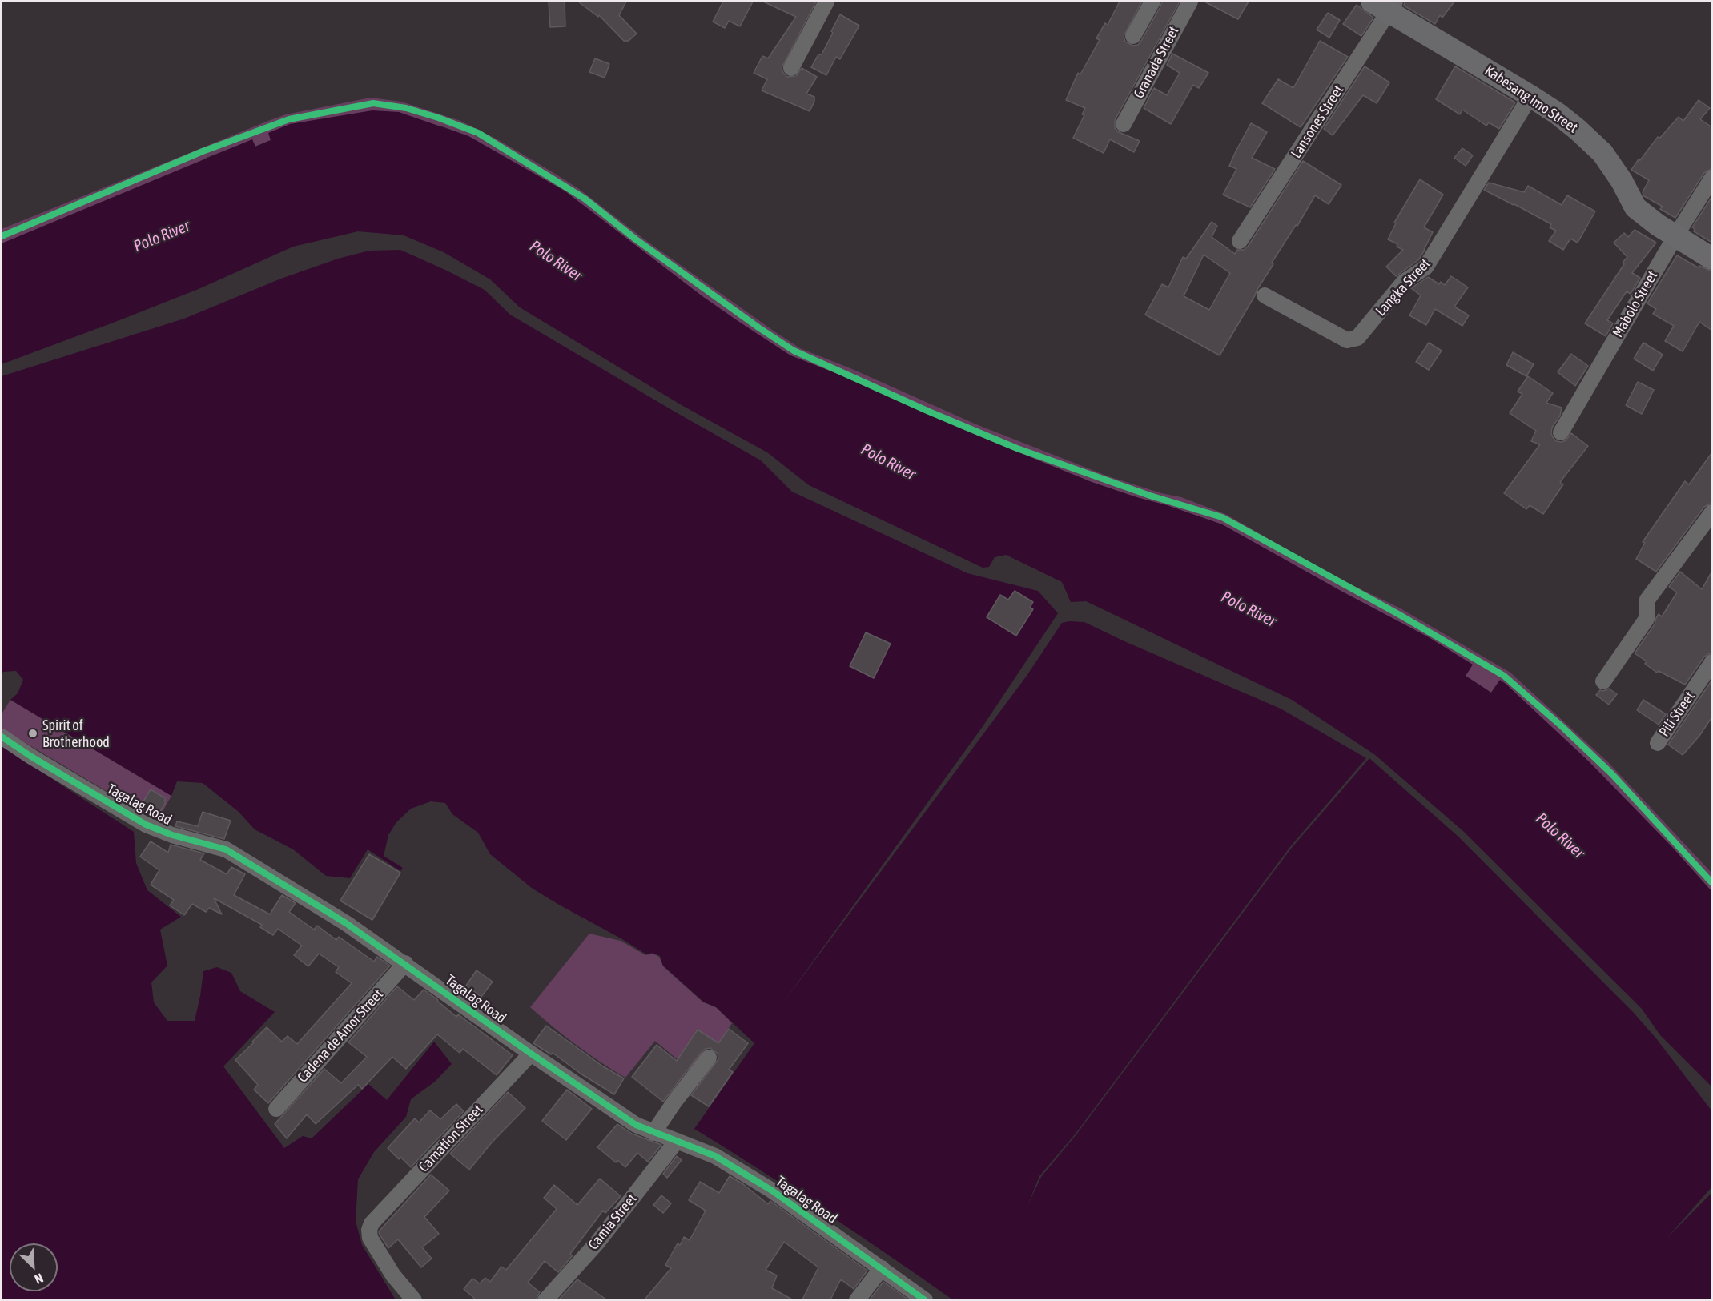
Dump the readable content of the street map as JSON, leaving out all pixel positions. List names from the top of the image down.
{
  "streets": {
    "main road": ["Kabesang Imo Street"],
    "street": [
      "Granada Street",
      "Lansones Street",
      "Langka Street",
      "Mabolo Street",
      "Pili Street",
      "Tagalag Road",
      "Cadena de Amor Street",
      "Carnation Street",
      "Camia Street"
    ]
  },
  "crossings": [
    ["Kabesang Imo Street", "Lansones Street"],
    ["Kabesang Imo Street", "Langka Street"],
    ["Kabesang Imo Street", "Mabolo Street"],
    ["Tagalag Road", "Cadena de Amor Street"],
    ["Tagalag Road", "Carnation Street"],
    ["Tagalag Road", "Camia Street"]
  ],
  "water": ["Polo River"],
  "places": ["Spirit of Brotherhood"],
  "north": "bottom right"
}
